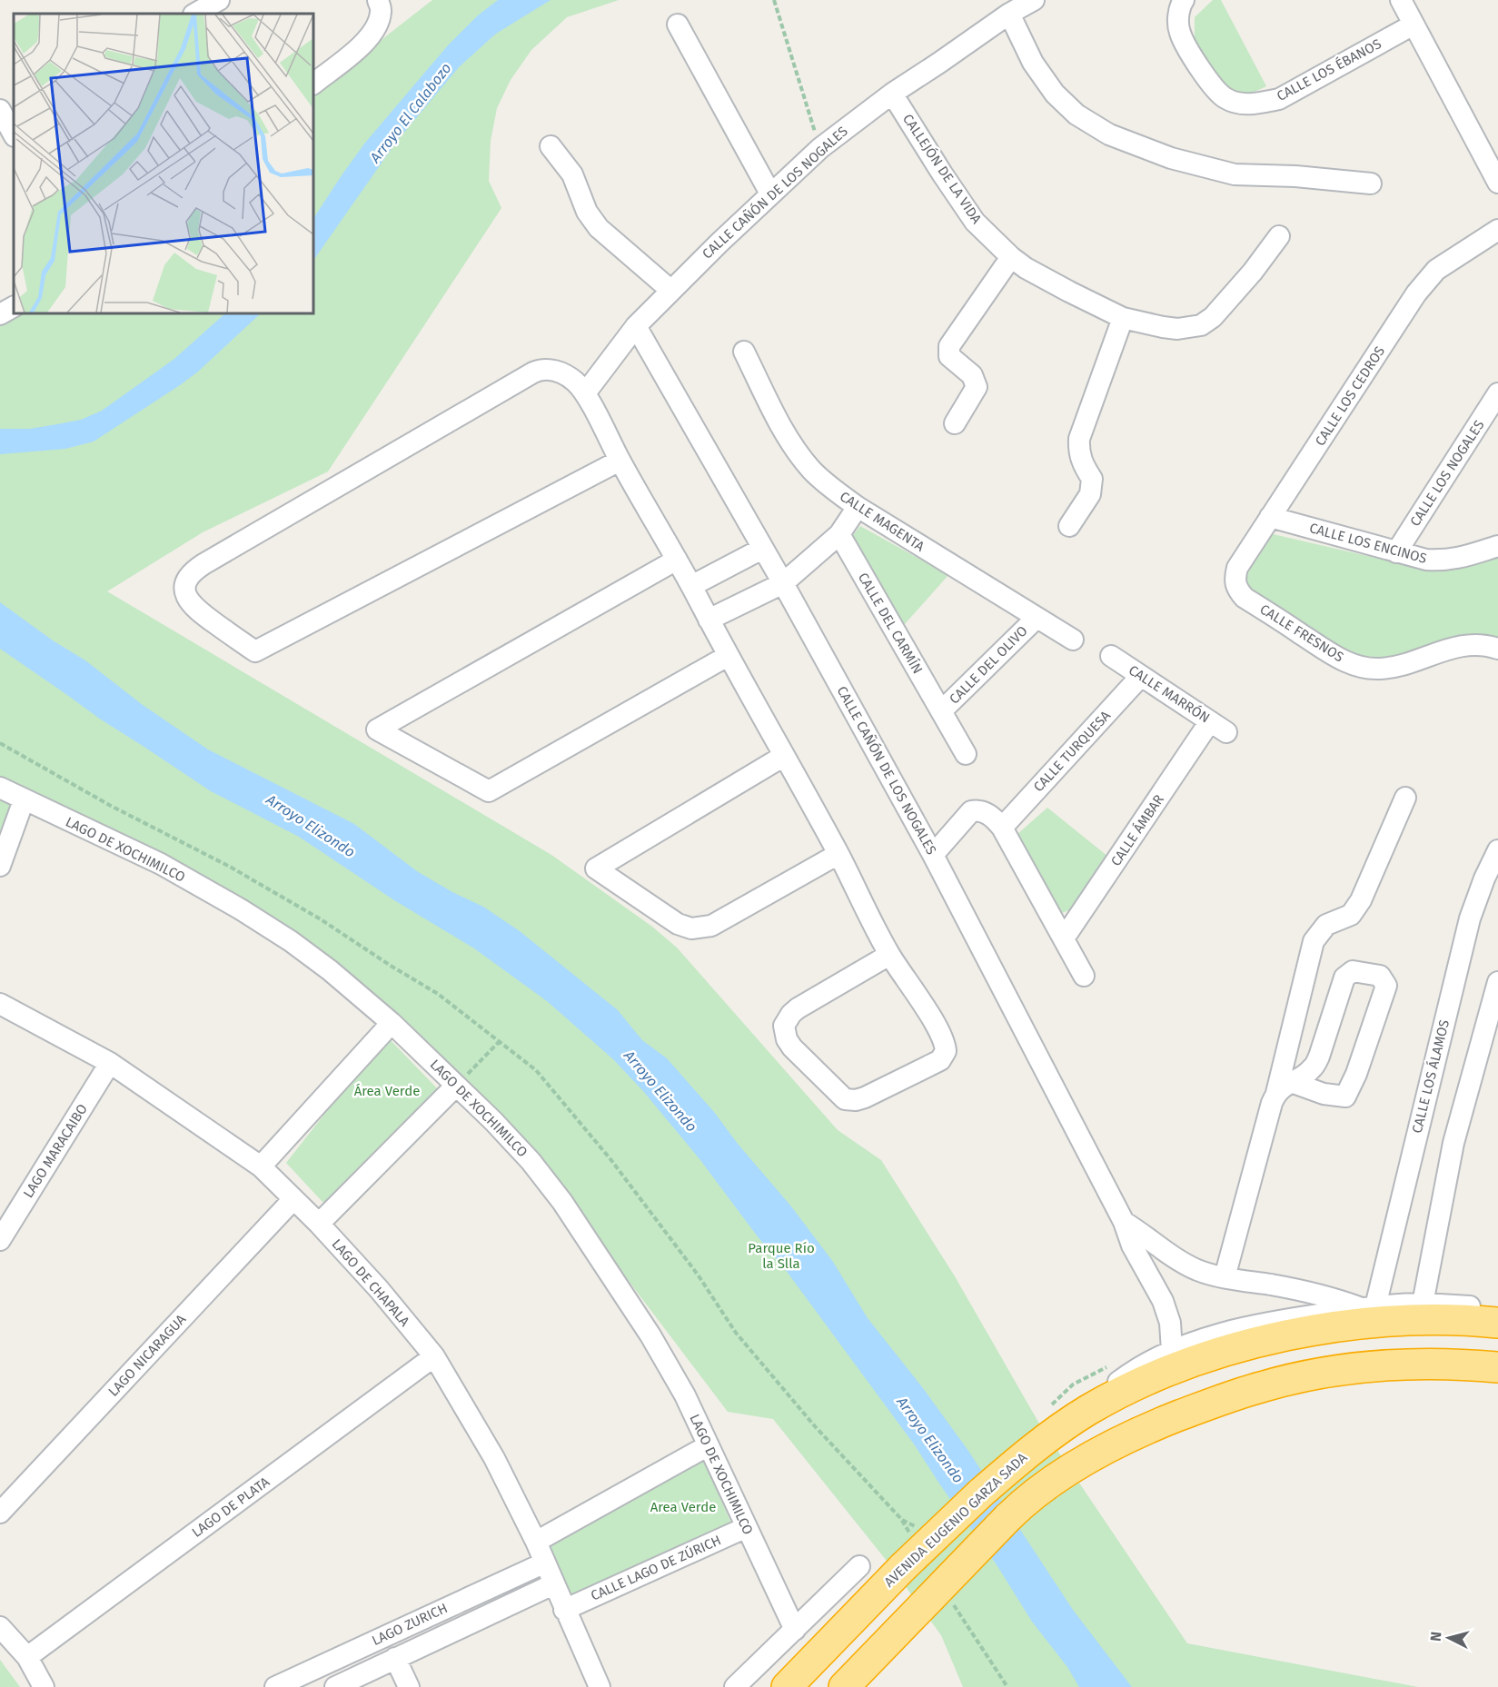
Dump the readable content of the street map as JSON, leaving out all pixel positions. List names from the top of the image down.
{
  "streets": {
    "highway": ["AVENIDA EUGENIO GARZA SADA"],
    "street": [
      "CALLE LOS ÉBANOS",
      "CALLEJÓN DE LA VIDA",
      "CALLE CAÑÓN DE LOS NOGALES",
      "CALLE LOS CEDROS",
      "CALLE LOS NOGALES",
      "CALLE MAGENTA",
      "CALLE LOS ENCINOS",
      "CALLE DEL CARMÍN",
      "CALLE FRESNOS",
      "CALLE DEL OLIVO",
      "CALLE MARRÓN",
      "CALLE TURQUESA",
      "CALLE ÁMBAR",
      "LAGO DE XOCHIMILCO",
      "CALLE LOS ÁLAMOS",
      "LAGO MARACAIBO",
      "LAGO DE CHAPALA",
      "LAGO NICARAGUA",
      "LAGO DE PLATA",
      "CALLE LAGO DE ZÚRICH",
      "LAGO ZURICH"
    ]
  },
  "crossings": [
    ["CALLEJÓN DE LA VIDA", "CALLE CAÑÓN DE LOS NOGALES"],
    ["CALLE CAÑÓN DE LOS NOGALES", "CALLE LOS ÁLAMOS"],
    ["CALLE LOS CEDROS", "CALLE LOS ENCINOS"],
    ["CALLE LOS CEDROS", "CALLE FRESNOS"],
    ["CALLE LOS NOGALES", "CALLE LOS ENCINOS"],
    ["CALLE MAGENTA", "CALLE DEL OLIVO"],
    ["CALLE DEL CARMÍN", "CALLE DEL OLIVO"],
    ["CALLE MARRÓN", "CALLE TURQUESA"],
    ["CALLE MARRÓN", "CALLE ÁMBAR"],
    ["LAGO DE XOCHIMILCO", "CALLE LAGO DE ZÚRICH"],
    ["LAGO MARACAIBO", "LAGO DE CHAPALA"],
    ["LAGO DE CHAPALA", "LAGO NICARAGUA"],
    ["LAGO DE CHAPALA", "LAGO DE PLATA"],
    ["LAGO DE CHAPALA", "CALLE LAGO DE ZÚRICH"],
    ["LAGO DE CHAPALA", "LAGO ZURICH"]
  ],
  "water": ["Arroyo El Calabozo", "Arroyo Elizondo"],
  "parks": ["Área Verde", "Parque Río la Slla", "Area Verde"],
  "north": "left"
}
